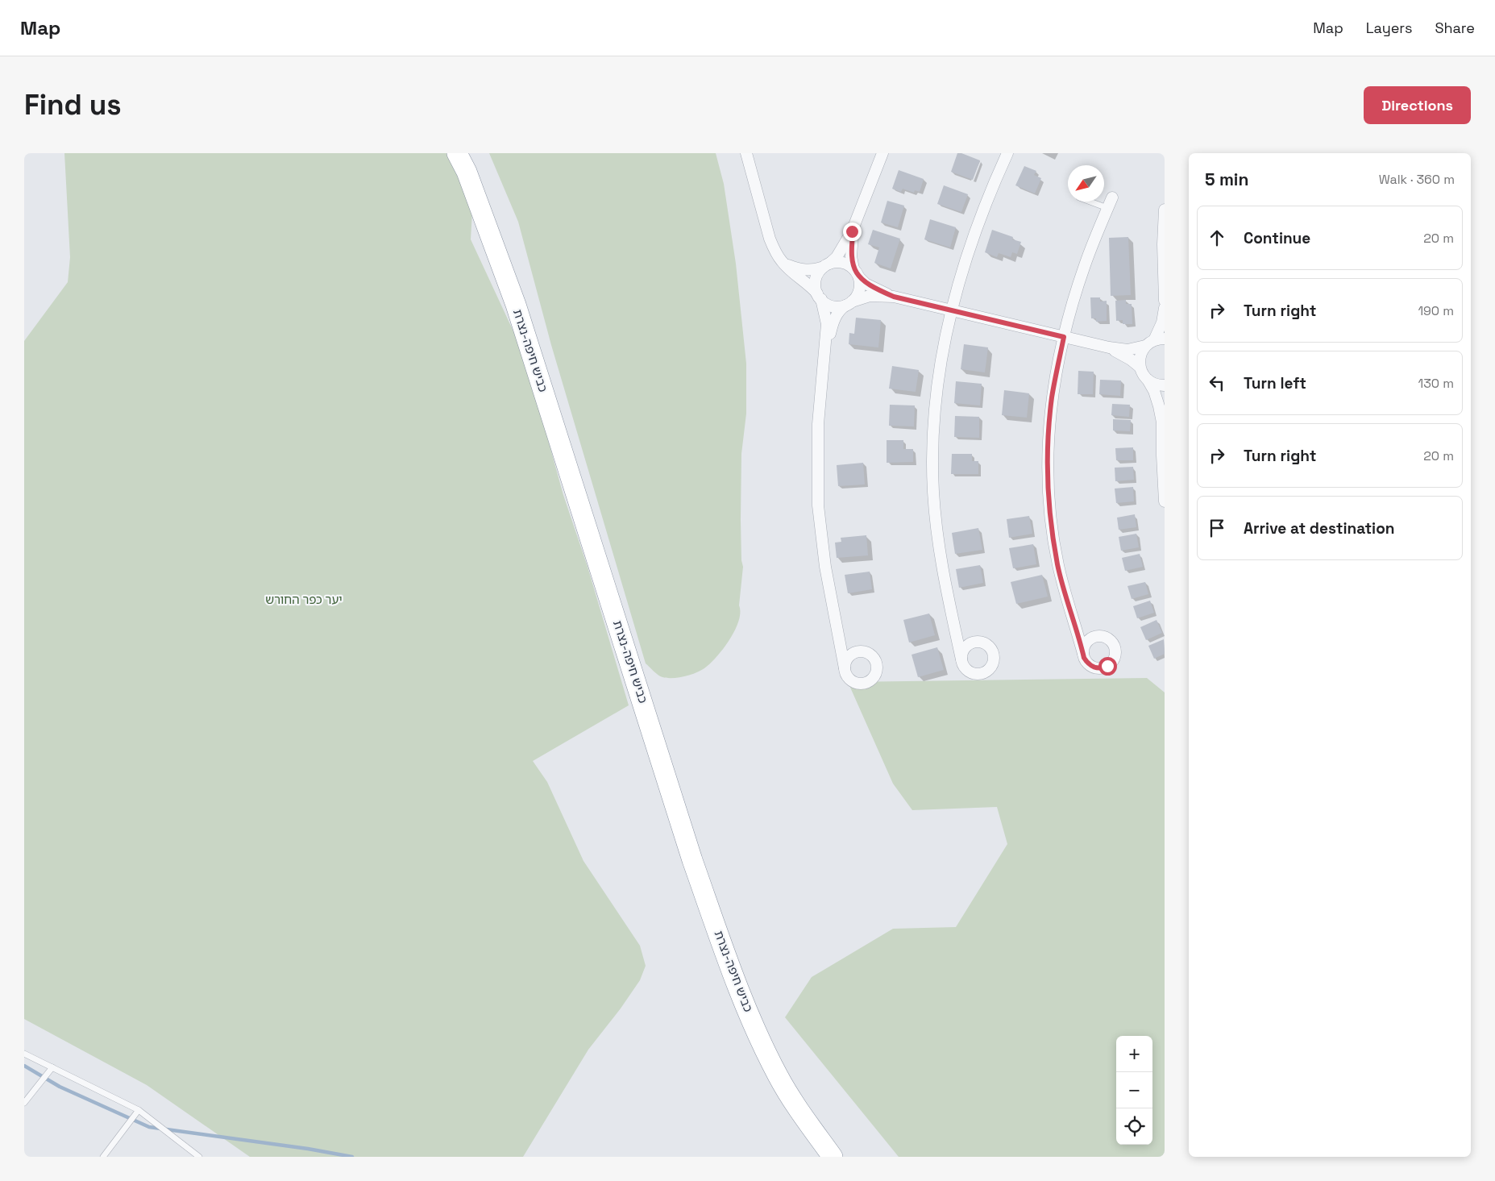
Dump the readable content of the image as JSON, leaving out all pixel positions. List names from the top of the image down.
{
  "streets": {
    "highway": ["כביש חיפה-נצרת"]
  },
  "parks": ["יער כפר החורש"],
  "north": "bottom left",
  "page": {
    "header": "Map",
    "nav": ["Map", "Layers", "Share"],
    "buttons": "Directions",
    "title": "Find us",
    "heading": ["5 min", "Walk · 360 m"],
    "list": [
      ["Continue", "20 m"],
      ["Turn right", "190 m"],
      ["Turn left", "130 m"],
      ["Turn right", "20 m"],
      "Arrive at destination"
    ],
    "map_buttons": ["+", "−"]
  }
}
